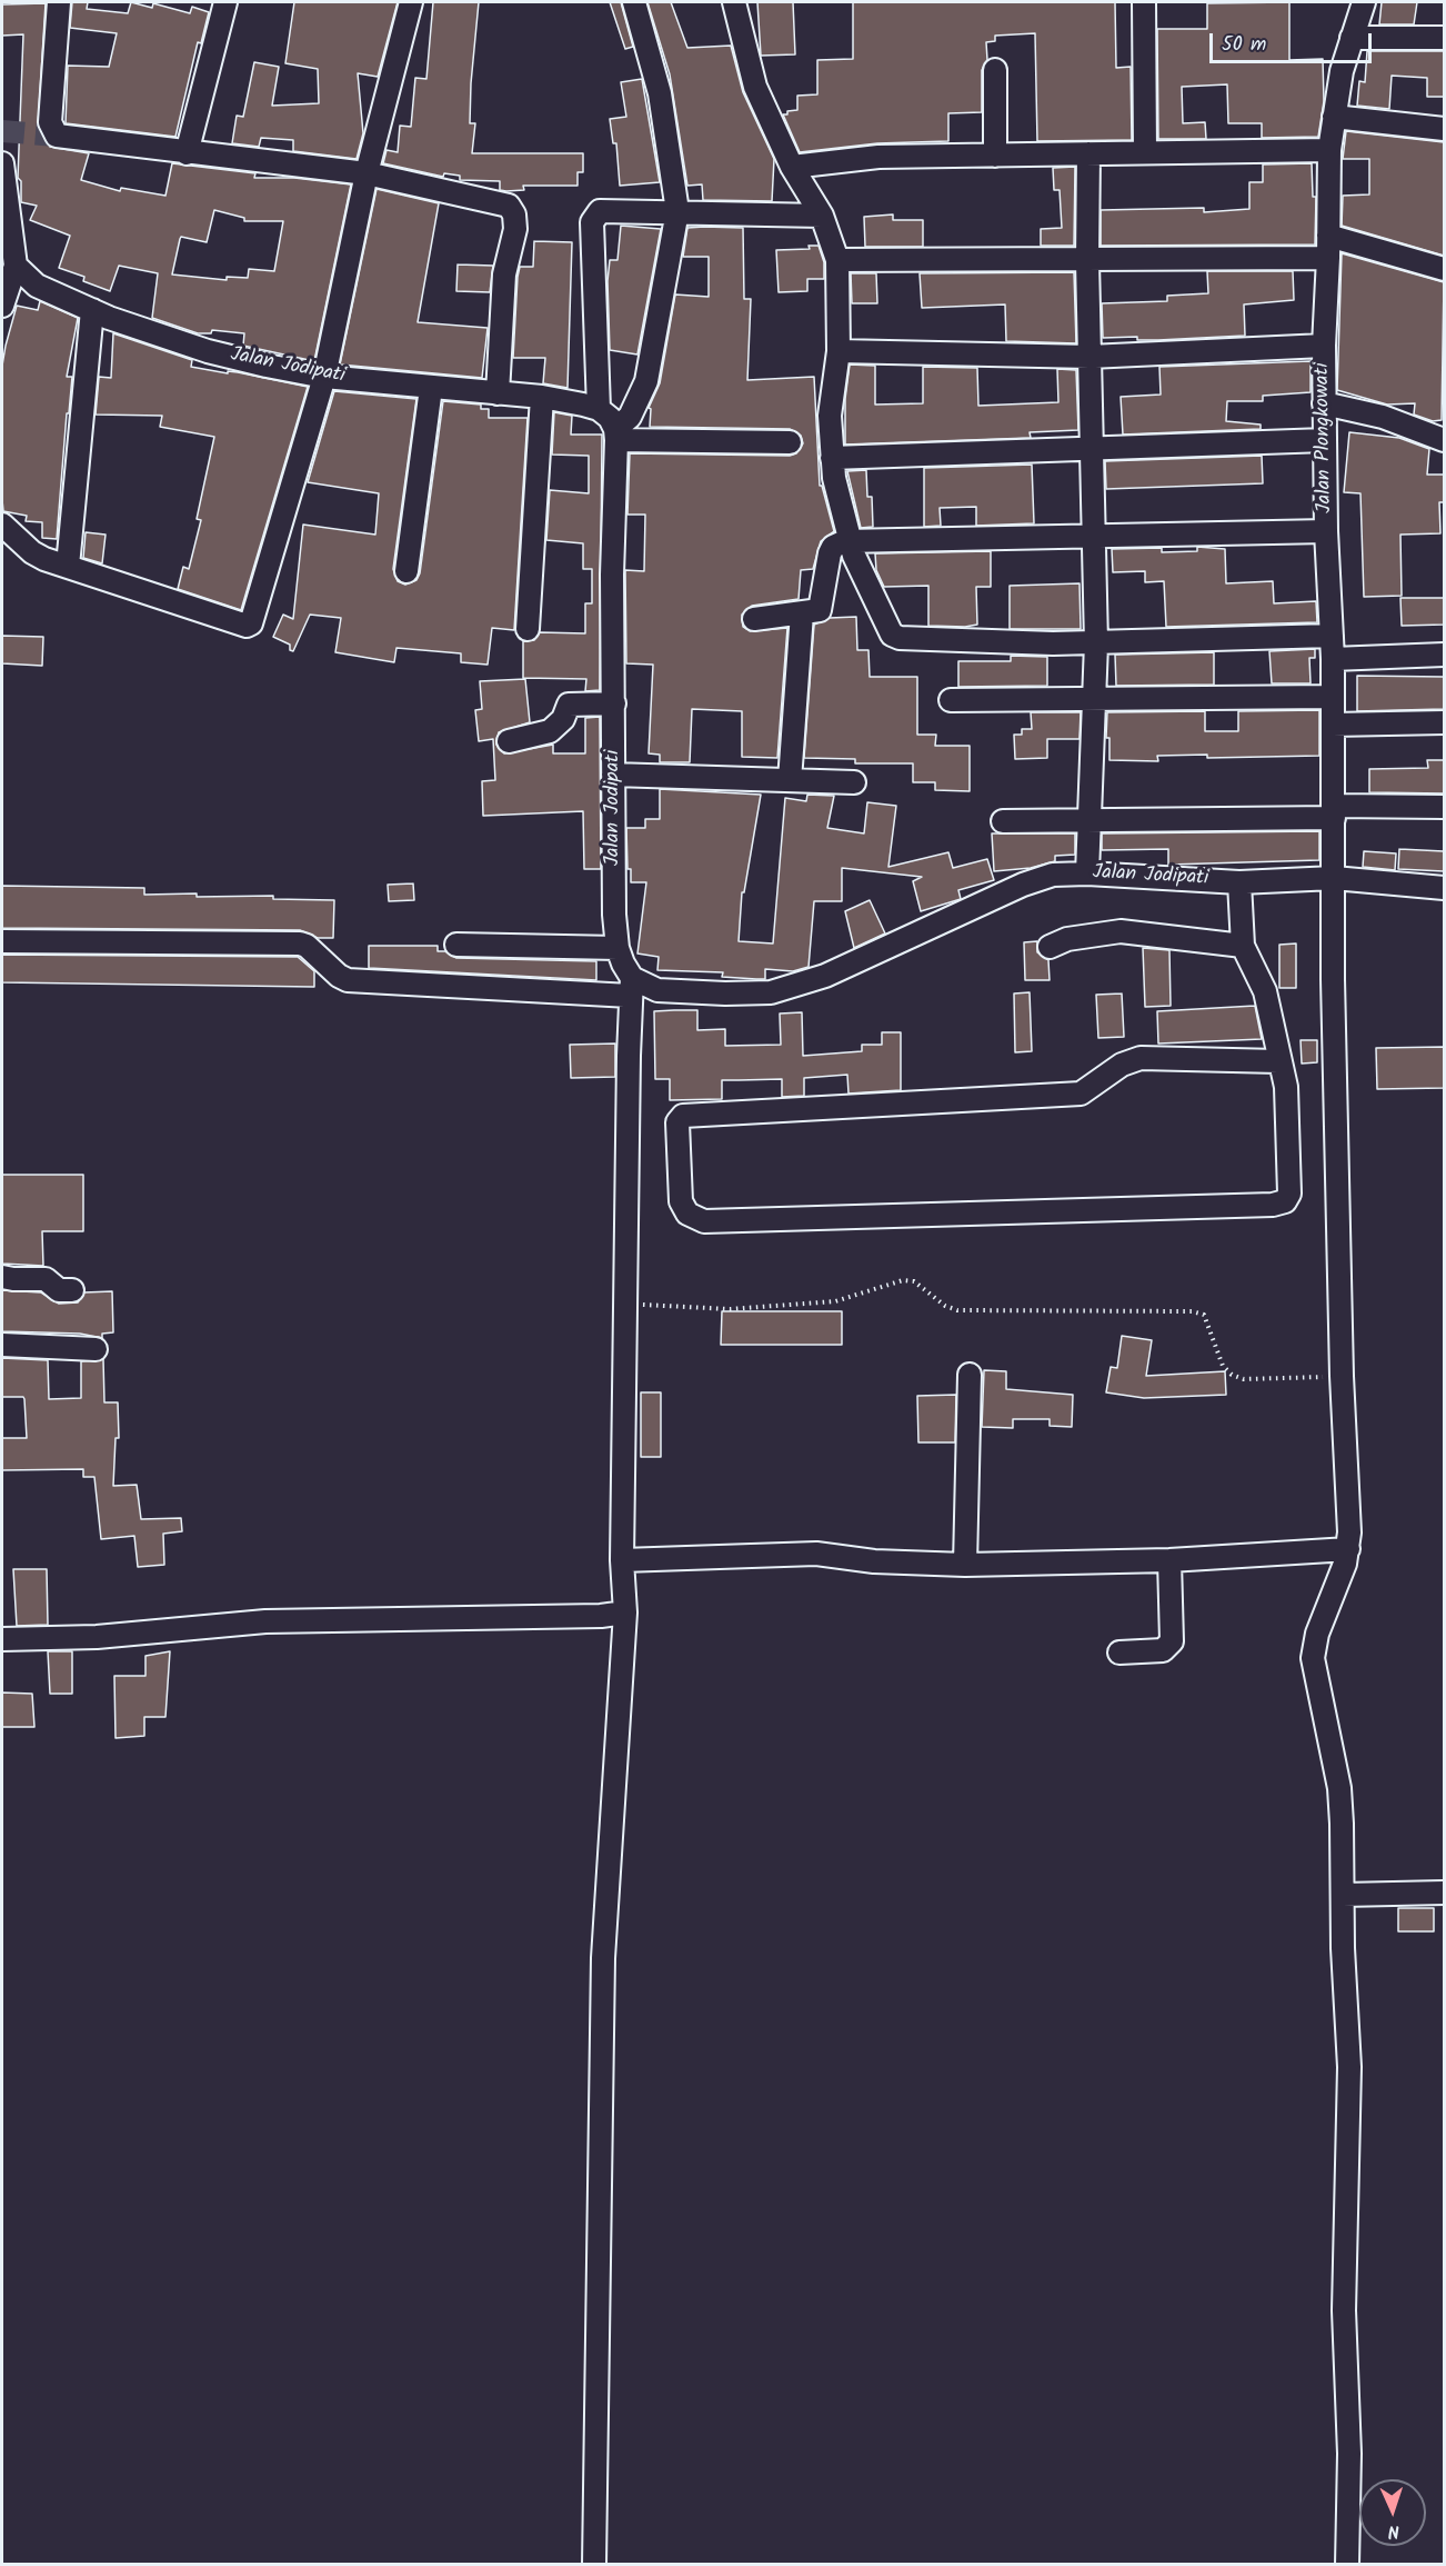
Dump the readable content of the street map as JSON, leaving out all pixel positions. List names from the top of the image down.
{
  "streets": {
    "street": ["Jalan Jodipati", "Jalan Plongkowati"]
  },
  "crossings": [
    ["Jalan Jodipati", "Jalan Plongkowati"]
  ],
  "scale_bar": "50 m",
  "north": "bottom"
}
